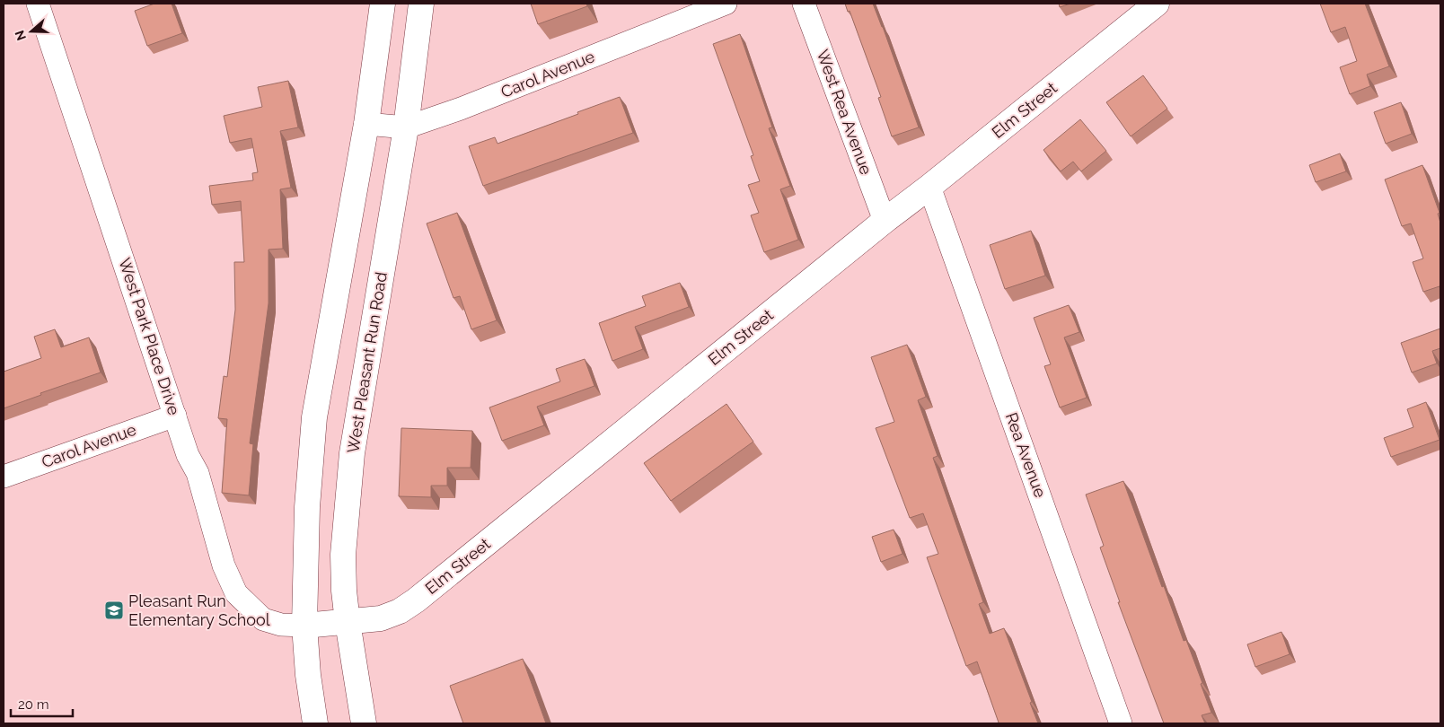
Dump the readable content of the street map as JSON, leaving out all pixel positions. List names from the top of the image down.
{
  "streets": {
    "main road": ["Elm Street", "West Pleasant Run Road"],
    "street": [
      "Carol Avenue",
      "West Rea Avenue",
      "West Park Place Drive",
      "Rea Avenue"
    ]
  },
  "crossings": [
    ["Carol Avenue", "West Park Place Drive"],
    ["Carol Avenue", "West Pleasant Run Road"],
    ["Elm Street", "West Rea Avenue"],
    ["Elm Street", "West Park Place Drive"],
    ["Elm Street", "West Pleasant Run Road"],
    ["Elm Street", "Rea Avenue"]
  ],
  "places": {
    "school or university": ["Pleasant Run Elementary School"]
  },
  "scale_bar": "20 m",
  "north": "left"
}
